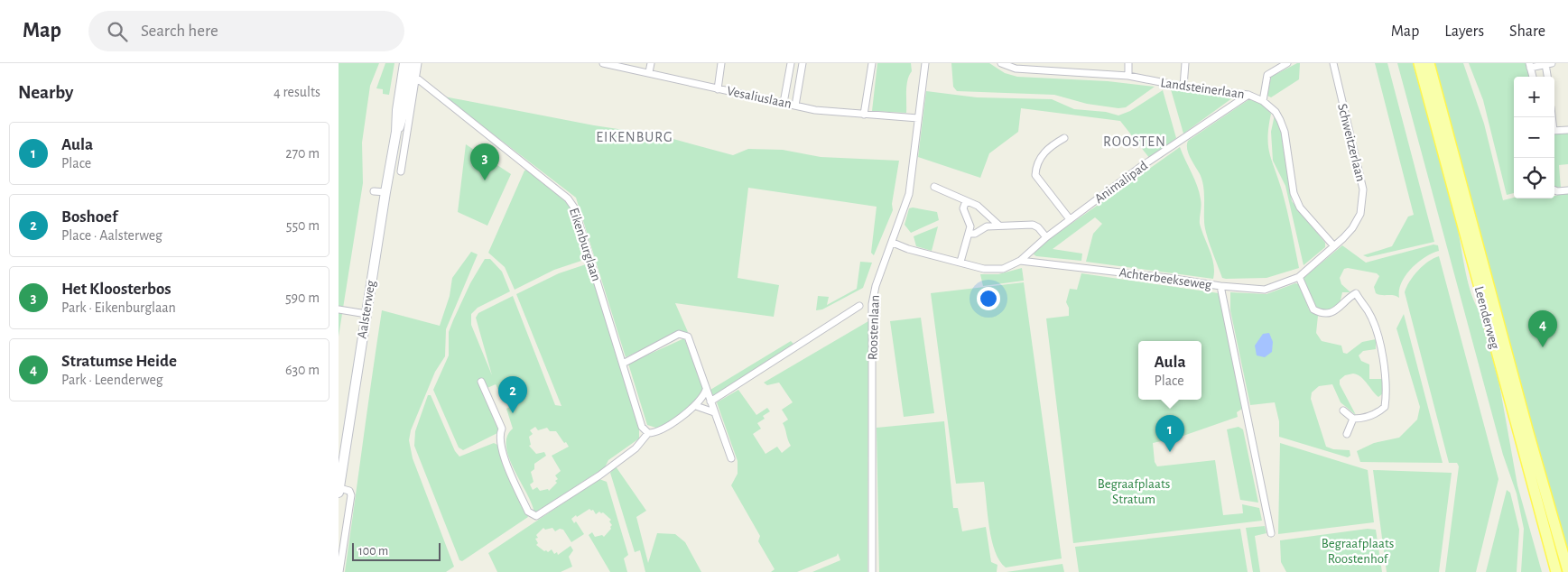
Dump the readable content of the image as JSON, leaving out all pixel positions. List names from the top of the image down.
{
  "streets": {
    "main road": ["Aalsterweg", "Leenderweg"],
    "street": [
      "Landsteinerlaan",
      "Vesaliuslaan",
      "Schweitzerlaan",
      "Animalipad",
      "Eikenburglaan",
      "Achterbeekseweg",
      "Roostenlaan"
    ]
  },
  "crossings": [
    ["Landsteinerlaan", "Schweitzerlaan"],
    ["Landsteinerlaan", "Animalipad"],
    ["Vesaliuslaan", "Roostenlaan"],
    ["Schweitzerlaan", "Achterbeekseweg"],
    ["Animalipad", "Achterbeekseweg"],
    ["Eikenburglaan", "Aalsterweg"],
    ["Achterbeekseweg", "Roostenlaan"]
  ],
  "districts": ["EIKENBURG", "ROOSTEN"],
  "parks": ["Begraafplaats Stratum", "Begraafplaats Roostenhof"],
  "scale_bar": "100 m",
  "page": {
    "header": "Map",
    "search": "Search here",
    "nav": ["Map", "Layers", "Share"],
    "heading": ["Nearby", "4 results"],
    "map_buttons": ["+", "−"],
    "list": [
      {
        "mark": "1",
        "name": "Aula",
        "note": "Place",
        "value": "270 m"
      },
      {
        "mark": "2",
        "name": "Boshoef",
        "note": "Place · Aalsterweg",
        "value": "550 m"
      },
      {
        "mark": "3",
        "name": "Het Kloosterbos",
        "note": "Park · Eikenburglaan",
        "value": "590 m"
      },
      {
        "mark": "4",
        "name": "Stratumse Heide",
        "note": "Park · Leenderweg",
        "value": "630 m"
      }
    ],
    "pins": [
      "3",
      "4",
      "2",
      "1"
    ],
    "popup": ["Aula", "Place"],
    "scale": "100 m"
  }
}
